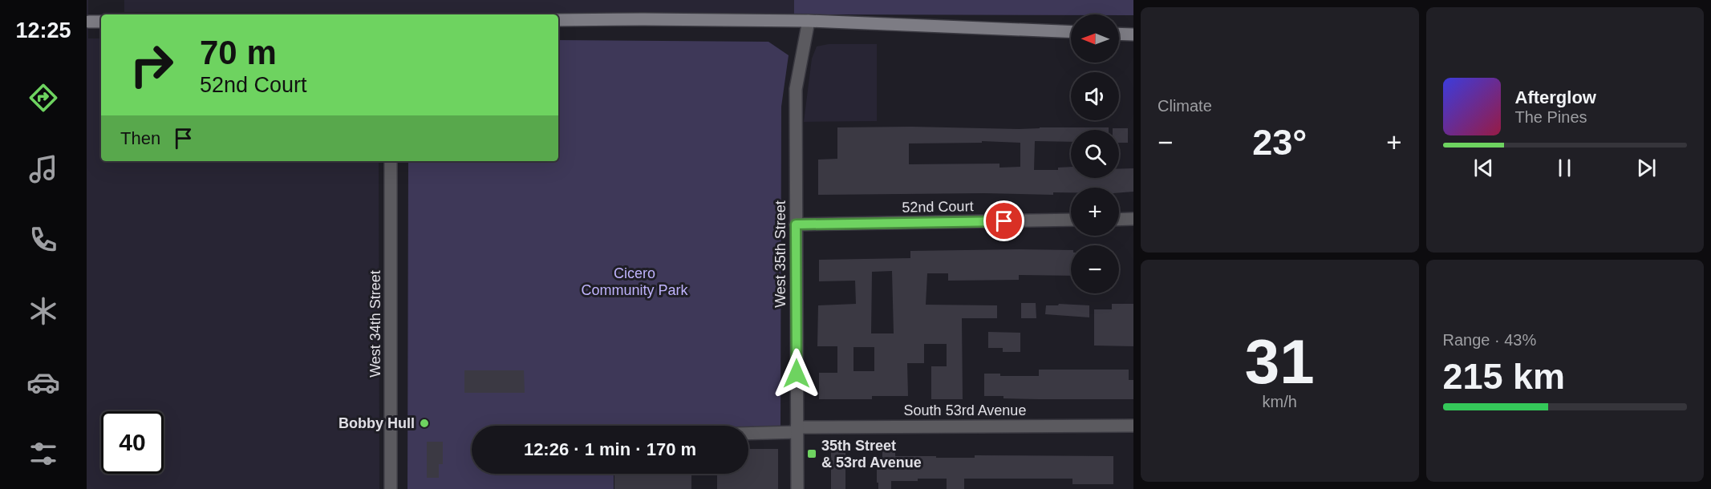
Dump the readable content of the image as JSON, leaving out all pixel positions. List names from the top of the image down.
{
  "streets": {
    "street": [
      "52nd Court",
      "West 35th Street",
      "West 34th Street",
      "South 53rd Avenue"
    ]
  },
  "crossings": [
    ["52nd Court", "West 35th Street"],
    ["West 35th Street", "South 53rd Avenue"]
  ],
  "parks": ["Cicero Community Park"],
  "places": {
    "other": ["Bobby Hull"],
    "transit": ["35th Street & 53rd Avenue"]
  },
  "north": "left",
  "page": {
    "tabs": "12:25",
    "tile": [
      "Climate",
      ["31", "km/h"],
      ["Range · 43%", "215 km"]
    ],
    "map_buttons": ["+", "−"],
    "turn": ["70 m", "52nd Court"],
    "song": ["Afterglow", "The Pines"],
    "then": "Then",
    "heat": ["−", "23°", "+"],
    "limit": "40",
    "trip": "12:26 · 1 min · 170 m"
  }
}
